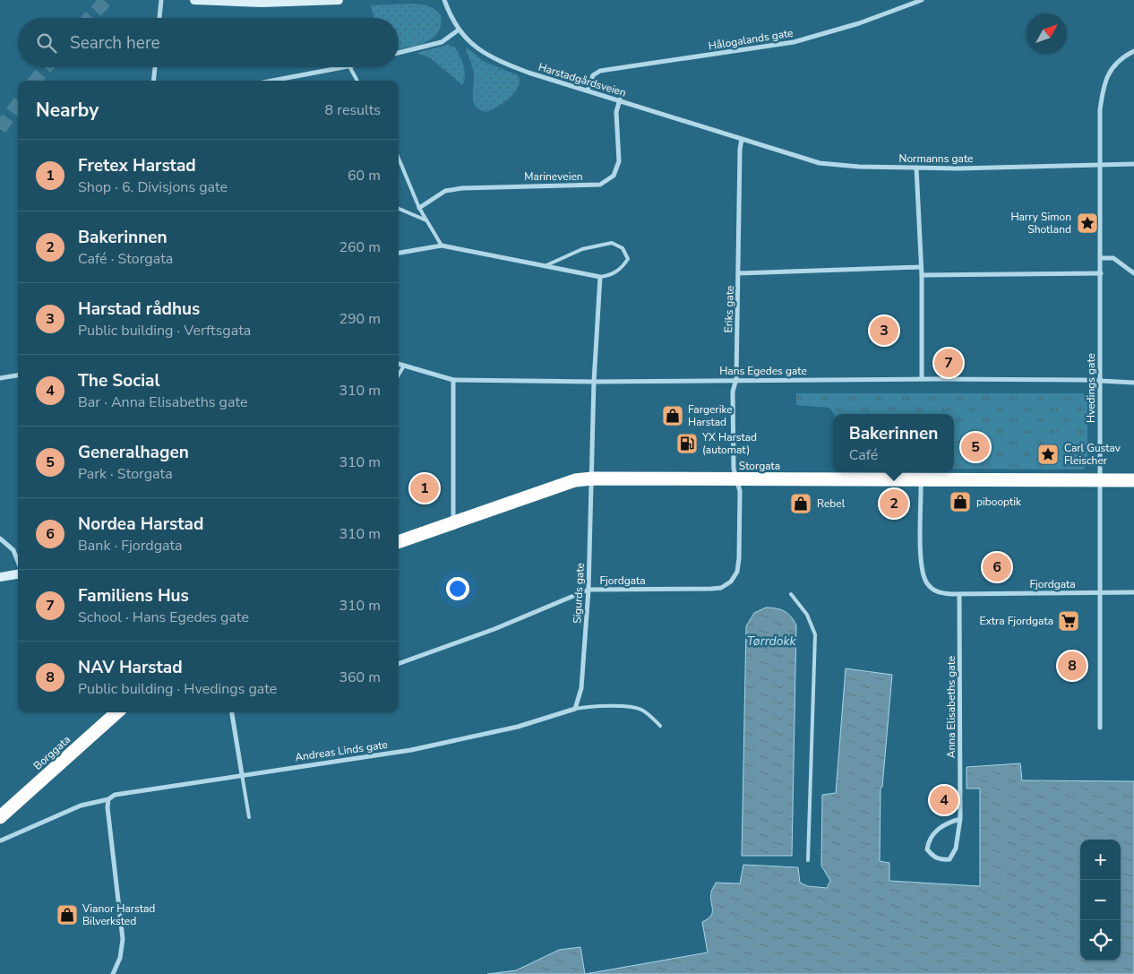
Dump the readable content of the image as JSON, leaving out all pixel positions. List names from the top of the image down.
{
  "streets": {
    "highway": ["Storgata", "Borggata"],
    "street": [
      "Hålogalands gate",
      "Harstadgårdsveien",
      "Normanns gate",
      "Marineveien",
      "Eriks gate",
      "Hans Egedes gate",
      "Hvedings gate",
      "Fjordgata",
      "Sigurds gate",
      "Anna Elisabeths gate",
      "Andreas Linds gate"
    ]
  },
  "crossings": [
    ["Hålogalands gate", "Harstadgårdsveien"],
    ["Harstadgårdsveien", "Normanns gate"],
    ["Harstadgårdsveien", "Marineveien"],
    ["Harstadgårdsveien", "Eriks gate"],
    ["Normanns gate", "Eriks gate"],
    ["Normanns gate", "Hvedings gate"],
    ["Eriks gate", "Hans Egedes gate"],
    ["Eriks gate", "Storgata"],
    ["Eriks gate", "Fjordgata"],
    ["Hans Egedes gate", "Hvedings gate"],
    ["Hans Egedes gate", "Sigurds gate"],
    ["Hvedings gate", "Storgata"],
    ["Hvedings gate", "Fjordgata"],
    ["Storgata", "Fjordgata"],
    ["Storgata", "Sigurds gate"],
    ["Fjordgata", "Sigurds gate"],
    ["Fjordgata", "Anna Elisabeths gate"],
    ["Sigurds gate", "Andreas Linds gate"]
  ],
  "water": ["Tørrdokk"],
  "places": {
    "place": ["Harry Simon Shotland", "Carl Gustav Fleischer"],
    "shop": [
      "Fargerike Harstad",
      "pibooptik",
      "Rebel",
      "Vianor Harstad Bilverksted"
    ],
    "fuel station": ["YX Harstad (automat)"],
    "supermarket": ["Extra Fjordgata"]
  },
  "north": "top right",
  "page": {
    "search": "Search here",
    "heading": ["Nearby", "8 results"],
    "list": [
      {
        "mark": "1",
        "name": "Fretex Harstad",
        "note": "Shop · 6. Divisjons gate",
        "value": "60 m"
      },
      {
        "mark": "2",
        "name": "Bakerinnen",
        "note": "Café · Storgata",
        "value": "260 m"
      },
      {
        "mark": "3",
        "name": "Harstad rådhus",
        "note": "Public building · Verftsgata",
        "value": "290 m"
      },
      {
        "mark": "4",
        "name": "The Social",
        "note": "Bar · Anna Elisabeths gate",
        "value": "310 m"
      },
      {
        "mark": "5",
        "name": "Generalhagen",
        "note": "Park · Storgata",
        "value": "310 m"
      },
      {
        "mark": "6",
        "name": "Nordea Harstad",
        "note": "Bank · Fjordgata",
        "value": "310 m"
      },
      {
        "mark": "7",
        "name": "Familiens Hus",
        "note": "School · Hans Egedes gate",
        "value": "310 m"
      },
      {
        "mark": "8",
        "name": "NAV Harstad",
        "note": "Public building · Hvedings gate",
        "value": "360 m"
      }
    ],
    "pins": [
      "3",
      "7",
      "5",
      "1",
      "2",
      "6",
      "8",
      "4"
    ],
    "popup": ["Bakerinnen", "Café"],
    "map_buttons": ["+", "−"]
  }
}
